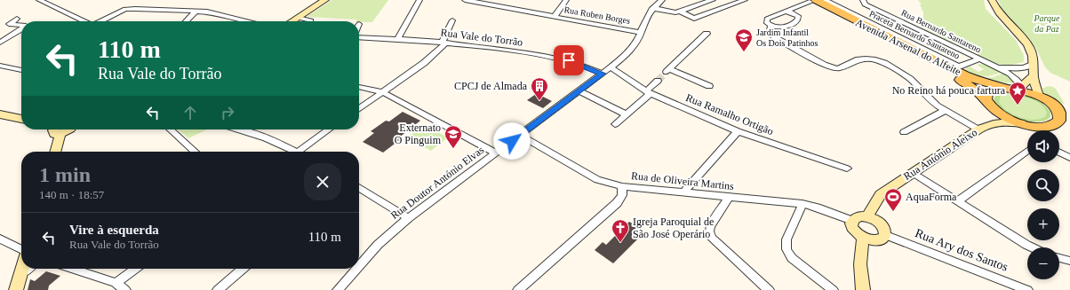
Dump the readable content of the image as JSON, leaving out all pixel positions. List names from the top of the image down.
{
  "streets": {
    "main road": ["Avenida Arsenal do Alfeite"],
    "street": [
      "Rua Ruben Borges",
      "Rua Bernardo Santareno",
      "Praceta Bernardo Santareno",
      "Rua Vale do Torrão",
      "Rua Ramalho Ortigão",
      "Rua António Aleixo",
      "Rua de Oliveira Martins",
      "Rua Doutor António Elvas",
      "Rua Ary dos Santos"
    ]
  },
  "crossings": [
    ["Rua Ruben Borges", "Rua Doutor António Elvas"],
    ["Rua Bernardo Santareno", "Praceta Bernardo Santareno"],
    ["Rua Bernardo Santareno", "Avenida Arsenal do Alfeite"],
    ["Rua Vale do Torrão", "Rua Doutor António Elvas"],
    ["Avenida Arsenal do Alfeite", "Rua António Aleixo"],
    ["Rua Ramalho Ortigão", "Rua Doutor António Elvas"],
    ["Rua de Oliveira Martins", "Rua Doutor António Elvas"]
  ],
  "parks": ["Parque da Paz"],
  "places": {
    "school or university": ["Jardim Infantil Os Dois Patinhos", "Externato O Pinguim"],
    "building": ["CPCJ de Almada"],
    "place": ["No Reino há pouca fartura"],
    "sports": ["AquaForma"],
    "church": ["Igreja Paroquial de São José Operário"]
  },
  "page": {
    "turn": ["110 m", "Rua Vale do Torrão"],
    "map_buttons": ["+", "−"],
    "heading": ["1 min", "140 m · 18:57"],
    "list": [
      {
        "name": "Vire à esquerda",
        "note": "Rua Vale do Torrão",
        "value": "110 m"
      }
    ]
  }
}
